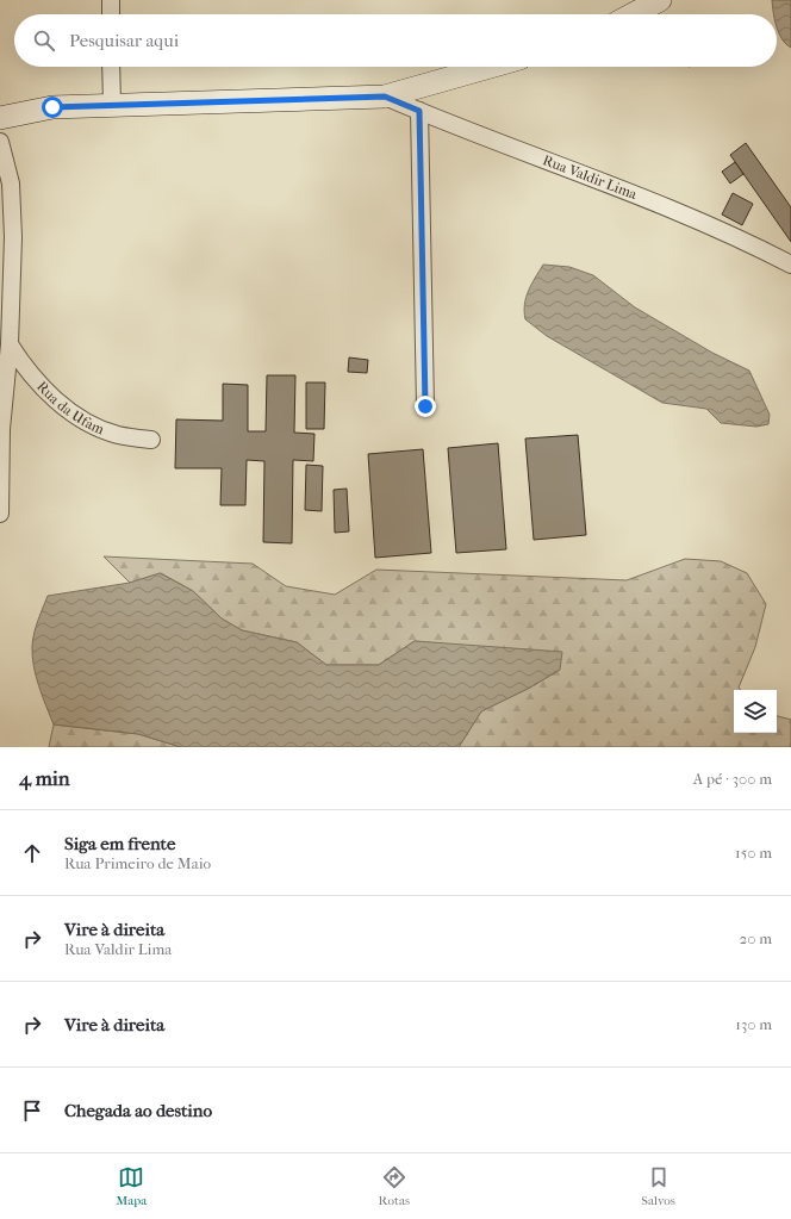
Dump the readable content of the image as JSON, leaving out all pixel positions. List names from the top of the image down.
{
  "streets": {
    "street": ["Rua Valdir Lima", "Rua da Ufam"]
  },
  "page": {
    "search": "Pesquisar aqui",
    "heading": ["4 min", "A pé · 300 m"],
    "list": [
      ["Siga em frente", "Rua Primeiro de Maio", "150 m"],
      ["Vire à direita", "Rua Valdir Lima", "20 m"],
      ["Vire à direita", "130 m"],
      "Chegada ao destino"
    ],
    "nav": ["Mapa", "Rotas", "Salvos"]
  }
}
